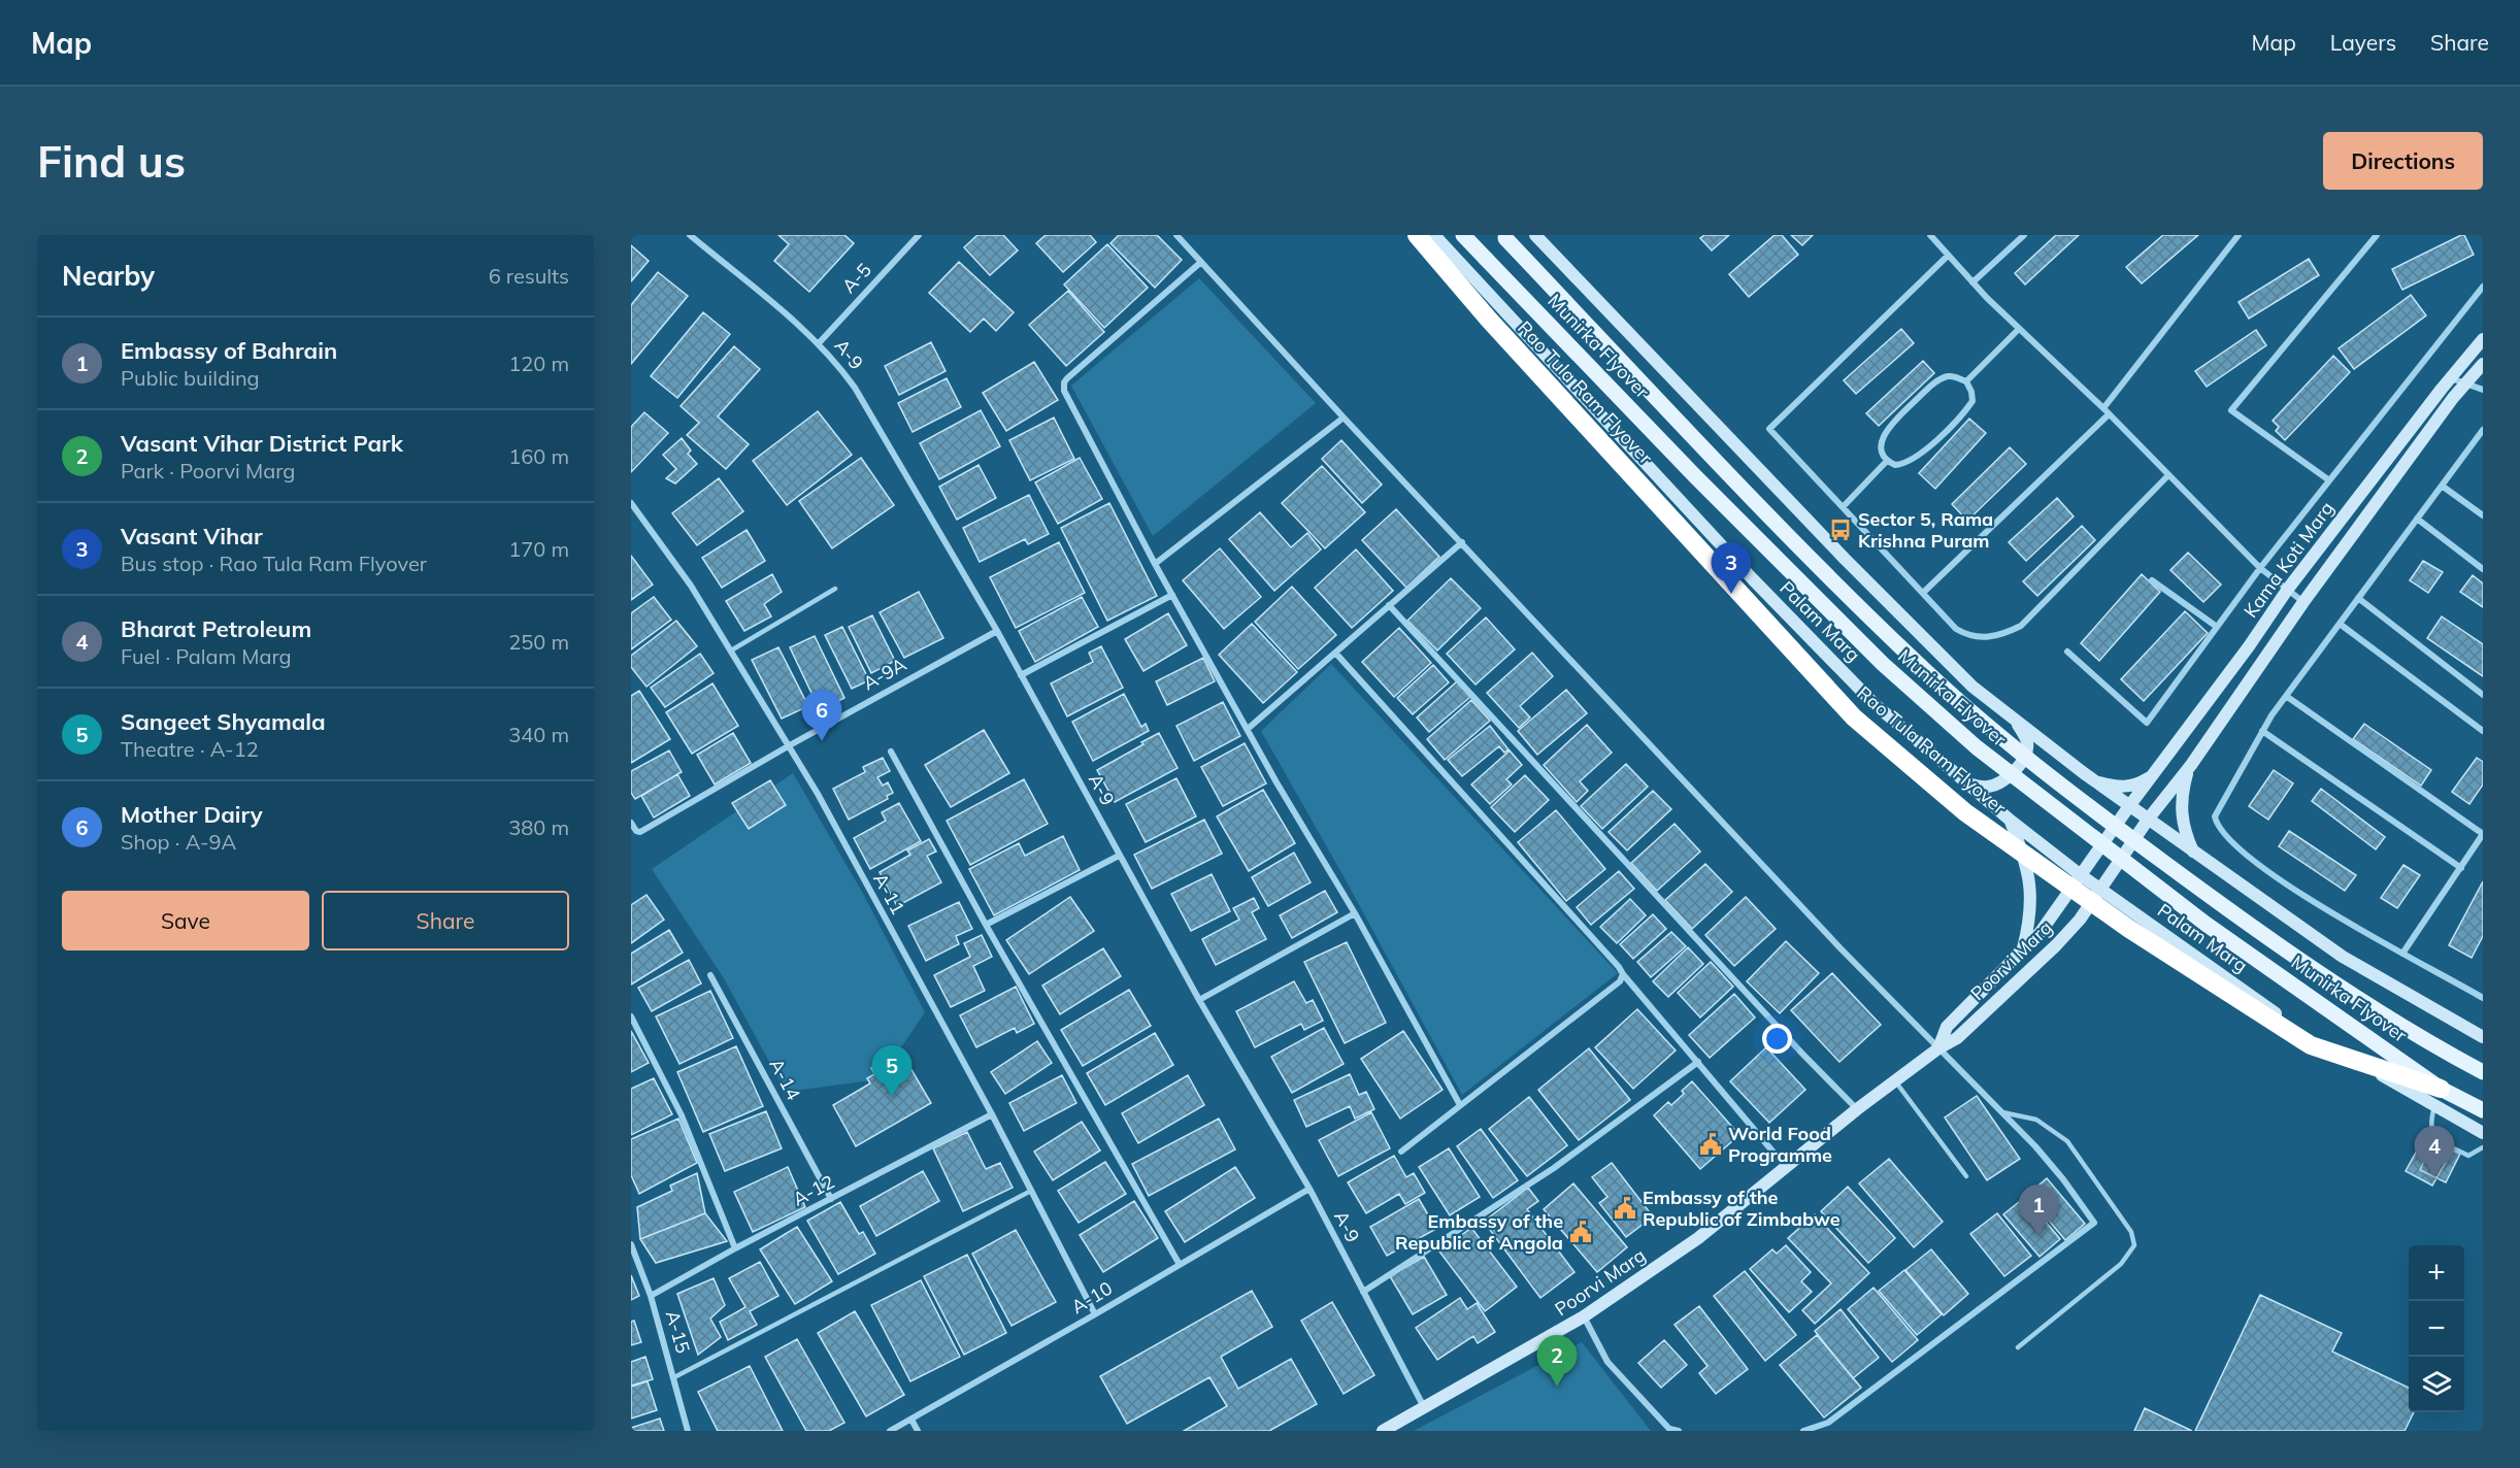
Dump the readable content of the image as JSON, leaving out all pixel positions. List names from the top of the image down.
{
  "streets": {
    "highway": ["Rao Tula Ram Flyover"],
    "main road": [
      "Munirka Flyover",
      "Kama Koti Marg",
      "Palam Marg",
      "Poorvi Marg"
    ],
    "street": [
      "A-5",
      "A-9",
      "A-9A",
      "A-11",
      "A-14",
      "A-12",
      "A-10",
      "A-15"
    ]
  },
  "crossings": [
    ["A-5", "A-9"],
    ["Munirka Flyover", "Rao Tula Ram Flyover"],
    ["Munirka Flyover", "Palam Marg"],
    ["A-9", "A-9A"],
    ["A-9", "Poorvi Marg"],
    ["A-9", "A-10"],
    ["Rao Tula Ram Flyover", "Palam Marg"],
    ["Kama Koti Marg", "Poorvi Marg"],
    ["Palam Marg", "Poorvi Marg"],
    ["A-9A", "A-11"],
    ["A-11", "A-12"],
    ["A-11", "A-10"],
    ["A-14", "A-12"],
    ["A-12", "A-15"]
  ],
  "places": {
    "bus stop": ["Sector 5, Rama Krishna Puram"],
    "public building": ["World Food Programme", "Embassy of the Republic of Zimbabwe", "Embassy of the Republic of Angola"]
  },
  "page": {
    "header": "Map",
    "nav": ["Map", "Layers", "Share"],
    "buttons": [
      "Directions",
      ["Save", "Share"]
    ],
    "title": "Find us",
    "heading": ["Nearby", "6 results"],
    "list": [
      {
        "mark": "1",
        "name": "Embassy of Bahrain",
        "note": "Public building",
        "value": "120 m"
      },
      {
        "mark": "2",
        "name": "Vasant Vihar District Park",
        "note": "Park · Poorvi Marg",
        "value": "160 m"
      },
      {
        "mark": "3",
        "name": "Vasant Vihar",
        "note": "Bus stop · Rao Tula Ram Flyover",
        "value": "170 m"
      },
      {
        "mark": "4",
        "name": "Bharat Petroleum",
        "note": "Fuel · Palam Marg",
        "value": "250 m"
      },
      {
        "mark": "5",
        "name": "Sangeet Shyamala",
        "note": "Theatre · A-12",
        "value": "340 m"
      },
      {
        "mark": "6",
        "name": "Mother Dairy",
        "note": "Shop · A-9A",
        "value": "380 m"
      }
    ],
    "pins": [
      "3",
      "6",
      "5",
      "4",
      "1",
      "2"
    ],
    "map_buttons": ["+", "−"]
  }
}
